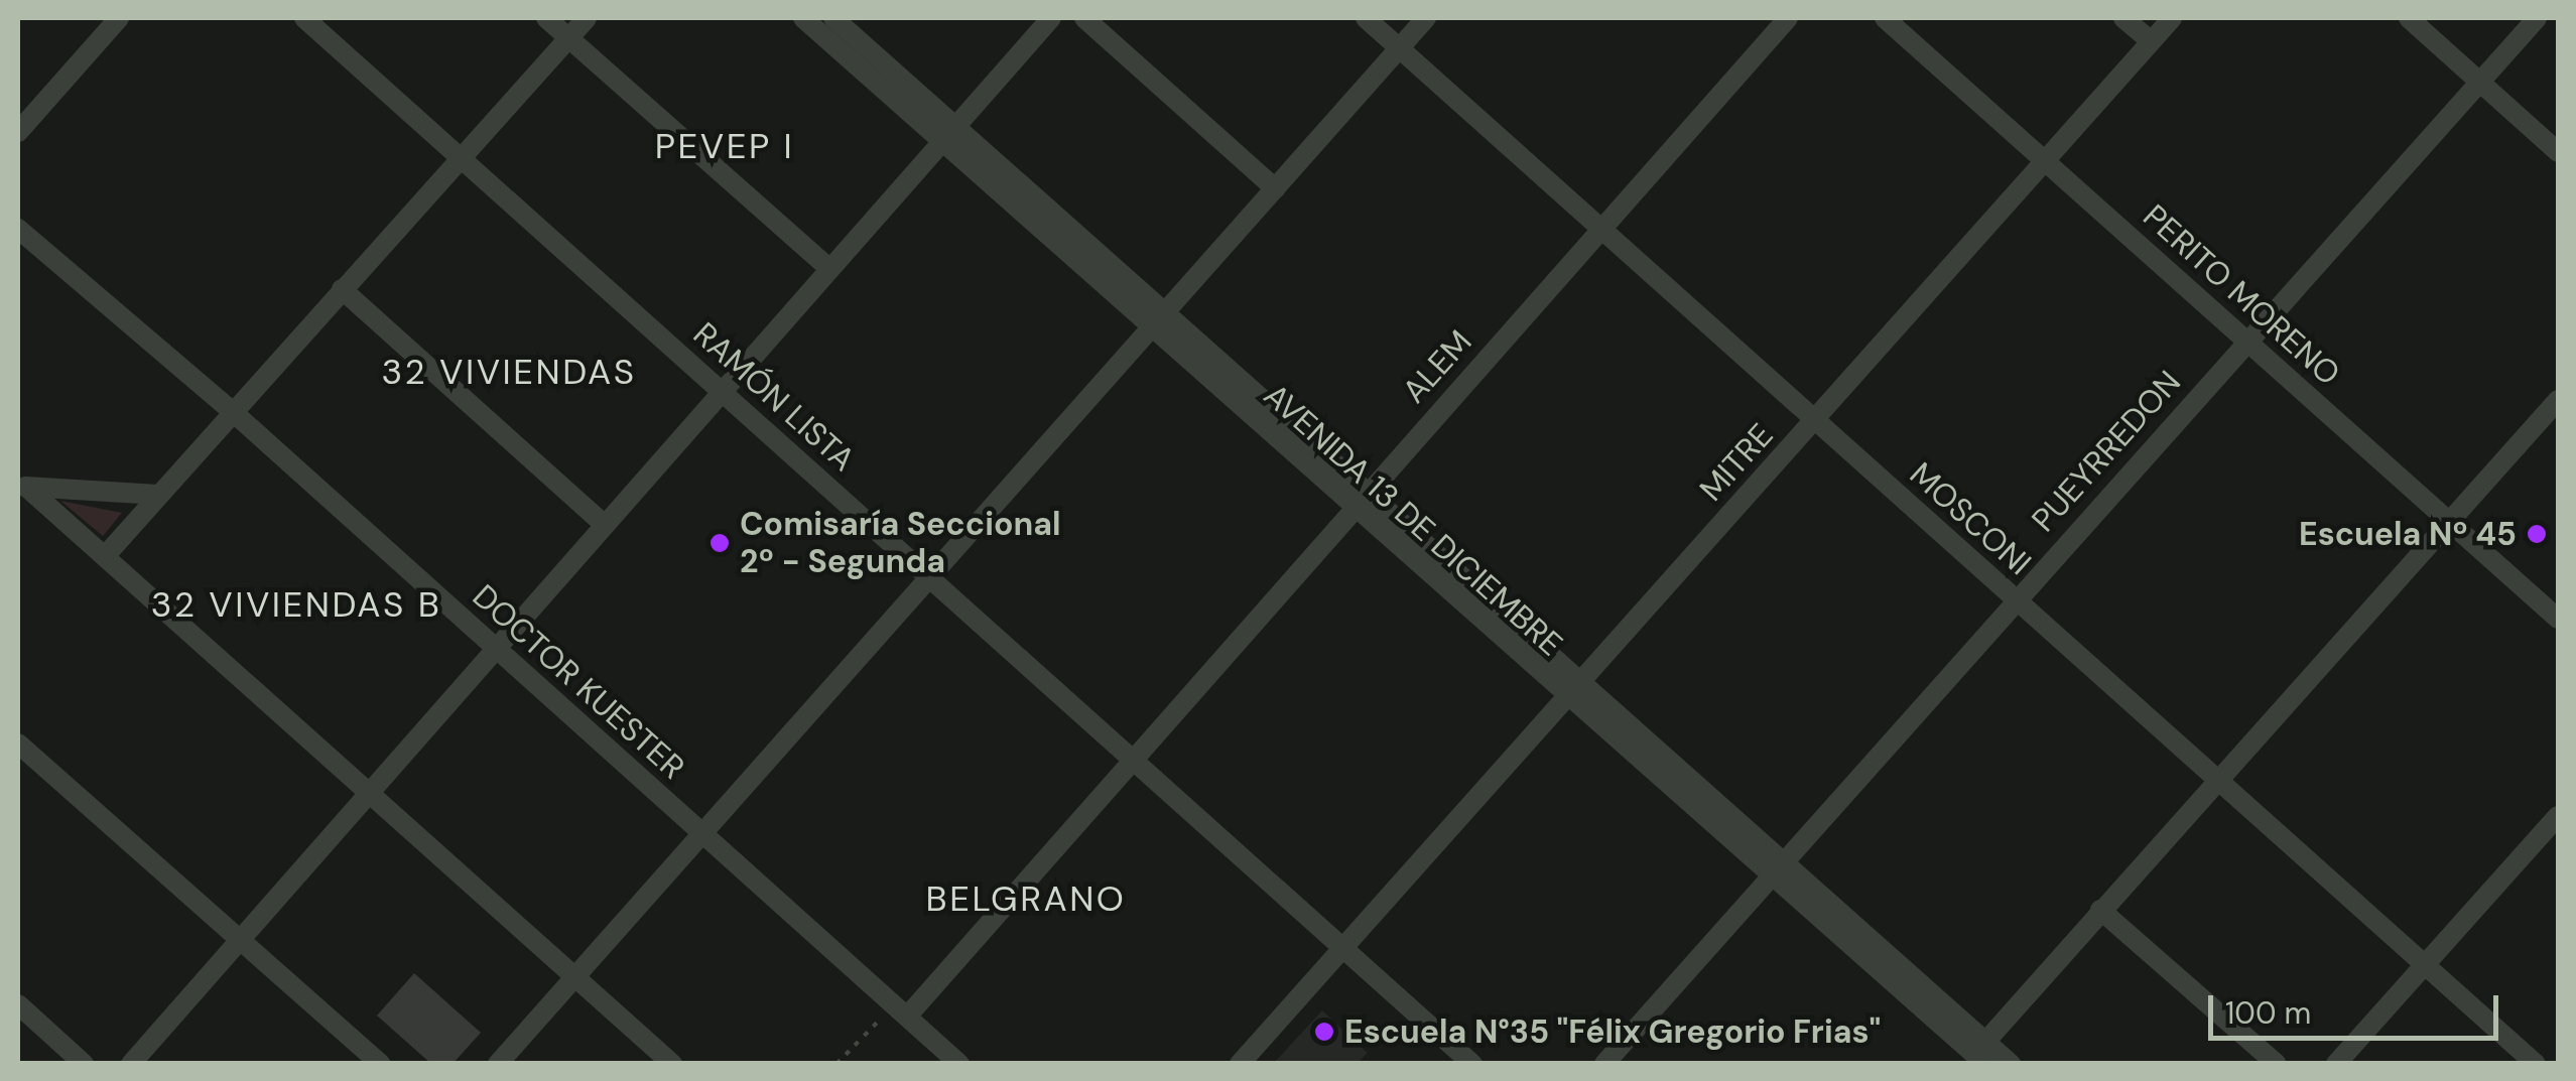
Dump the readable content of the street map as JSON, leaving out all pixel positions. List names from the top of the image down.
{
  "streets": {
    "street": [
      "PERITO MORENO",
      "ALEM",
      "RAMÓN LISTA",
      "PUEYRREDON",
      "MITRE",
      "MOSCONI",
      "AVENIDA 13 DE DICIEMBRE",
      "DOCTOR KUESTER"
    ]
  },
  "crossings": [
    ["PERITO MORENO", "PUEYRREDON"],
    ["PERITO MORENO", "MITRE"],
    ["ALEM", "RAMÓN LISTA"],
    ["ALEM", "MOSCONI"],
    ["ALEM", "AVENIDA 13 DE DICIEMBRE"],
    ["ALEM", "DOCTOR KUESTER"],
    ["RAMÓN LISTA", "MITRE"],
    ["PUEYRREDON", "MOSCONI"],
    ["PUEYRREDON", "AVENIDA 13 DE DICIEMBRE"],
    ["MITRE", "MOSCONI"],
    ["MITRE", "AVENIDA 13 DE DICIEMBRE"]
  ],
  "districts": [
    "PEVEP I",
    "32 VIVIENDAS",
    "32 VIVIENDAS B",
    "BELGRANO"
  ],
  "places": ["Escuela Nº 45", "Comisaría Seccional 2º - Segunda", "Escuela N°35 \"Félix Gregorio Frias\""],
  "scale_bar": "100 m"
}
